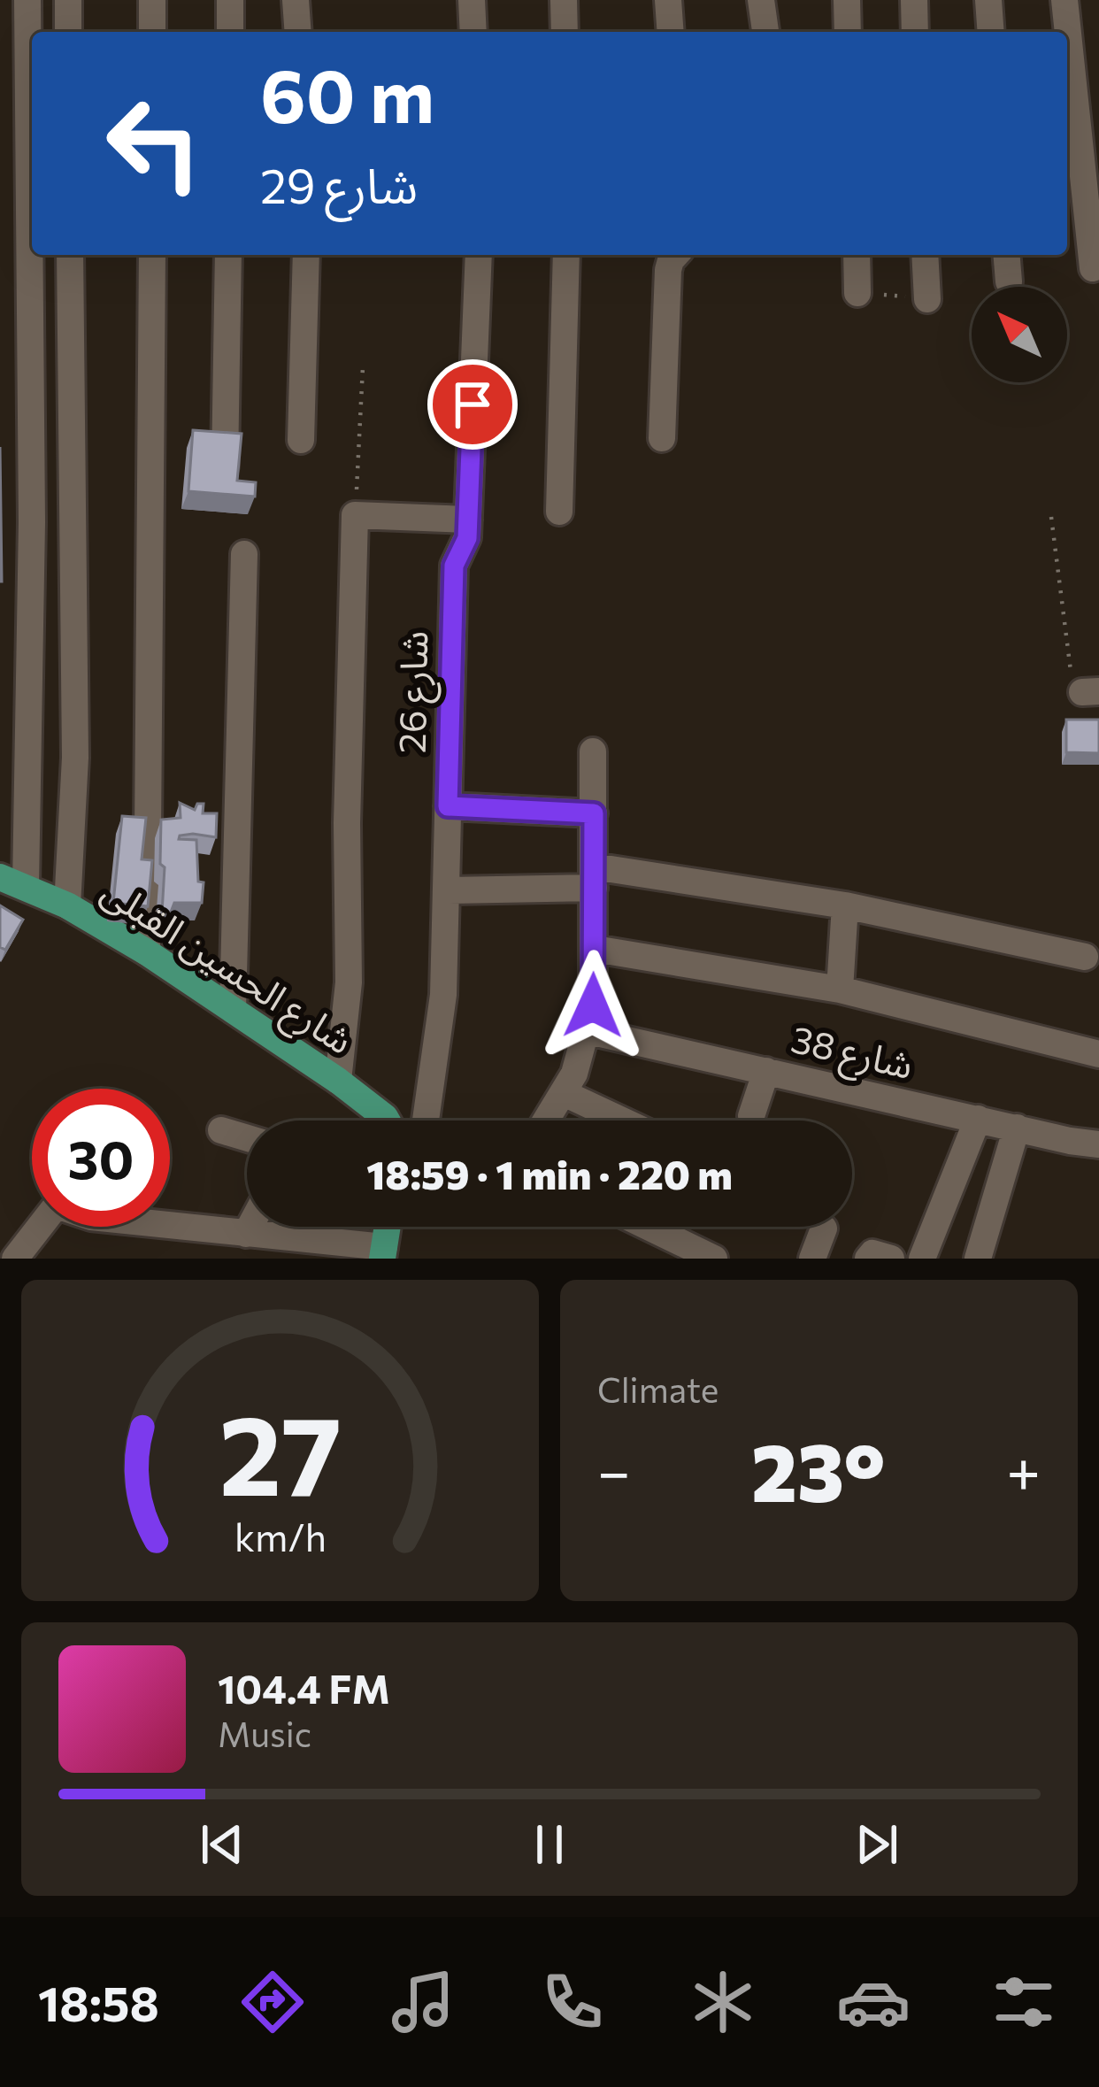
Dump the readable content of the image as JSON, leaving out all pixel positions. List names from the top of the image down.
{
  "streets": {
    "main road": ["شارع الحسين القبلى"],
    "street": ["شارع 26", "شارع 38"]
  },
  "north": "top left",
  "page": {
    "turn": ["60 m", "شارع 29"],
    "limit": "30",
    "trip": "18:59 · 1 min · 220 m",
    "tile": "Climate",
    "heat": ["−", "23°", "+"],
    "song": ["104.4 FM", "Music"],
    "tabs": "18:58",
    "gauge": ["27", "km/h"]
  }
}
